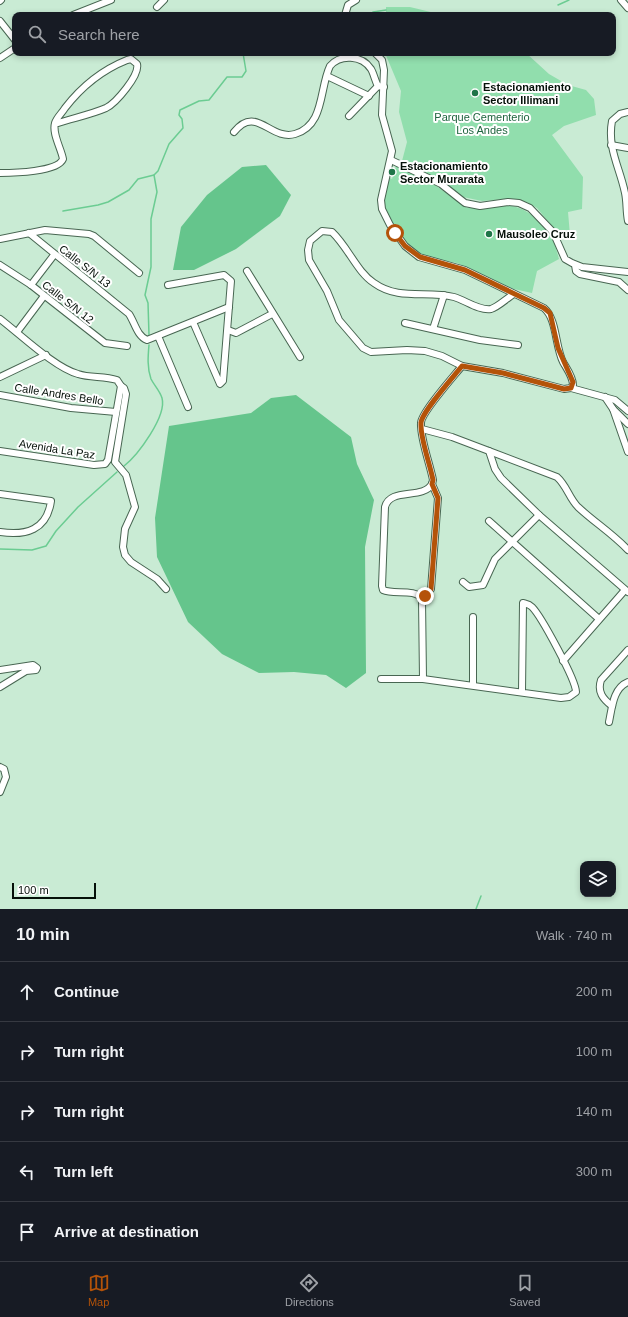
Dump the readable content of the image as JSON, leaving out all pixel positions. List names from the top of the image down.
{
  "streets": {
    "street": [
      "Calle S/N 13",
      "Calle S/N 12",
      "Calle Andres Bello",
      "Avenida La Paz"
    ]
  },
  "crossings": [
    ["Calle Andres Bello", "Avenida La Paz"]
  ],
  "parks": ["Parque Cementerio Los Andes"],
  "places": ["Estacionamiento Sector Illimani", "Estacionamiento Sector Murarata", "Mausoleo Cruz"],
  "scale_bar": "100 m",
  "page": {
    "search": "Search here",
    "scale": "100 m",
    "heading": ["10 min", "Walk · 740 m"],
    "list": [
      ["Continue", "200 m"],
      ["Turn right", "100 m"],
      ["Turn right", "140 m"],
      ["Turn left", "300 m"],
      "Arrive at destination"
    ],
    "nav": ["Map", "Directions", "Saved"]
  }
}
